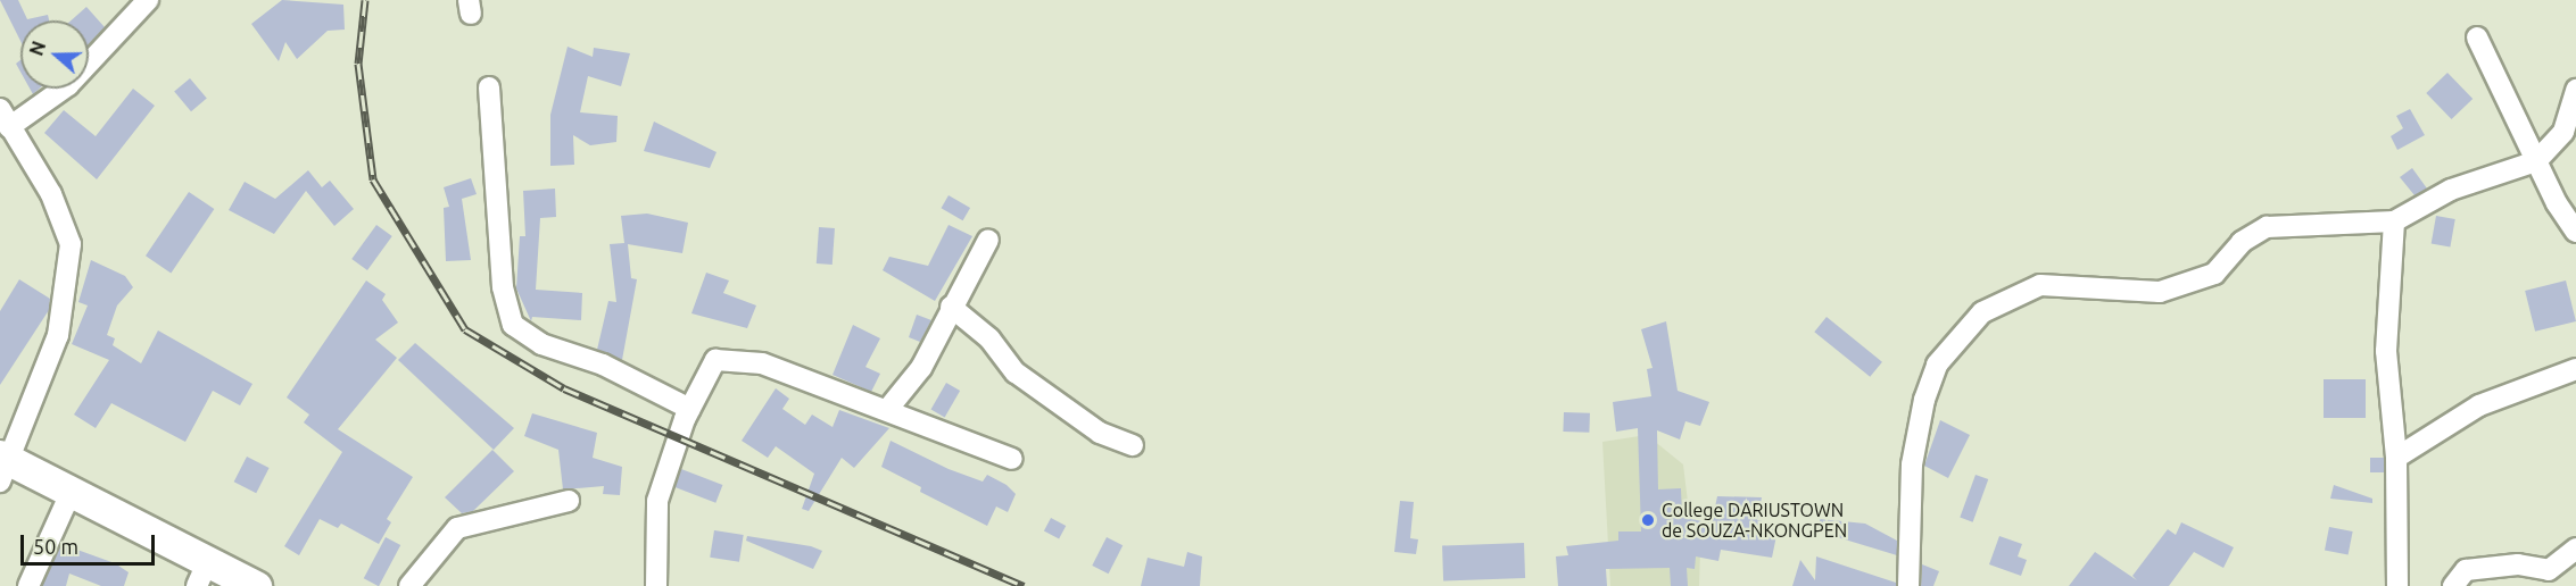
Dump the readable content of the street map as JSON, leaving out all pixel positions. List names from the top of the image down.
{
  "places": ["College DARIUSTOWN de SOUZA-NKONGPEN"],
  "scale_bar": "50 m",
  "north": "left"
}
